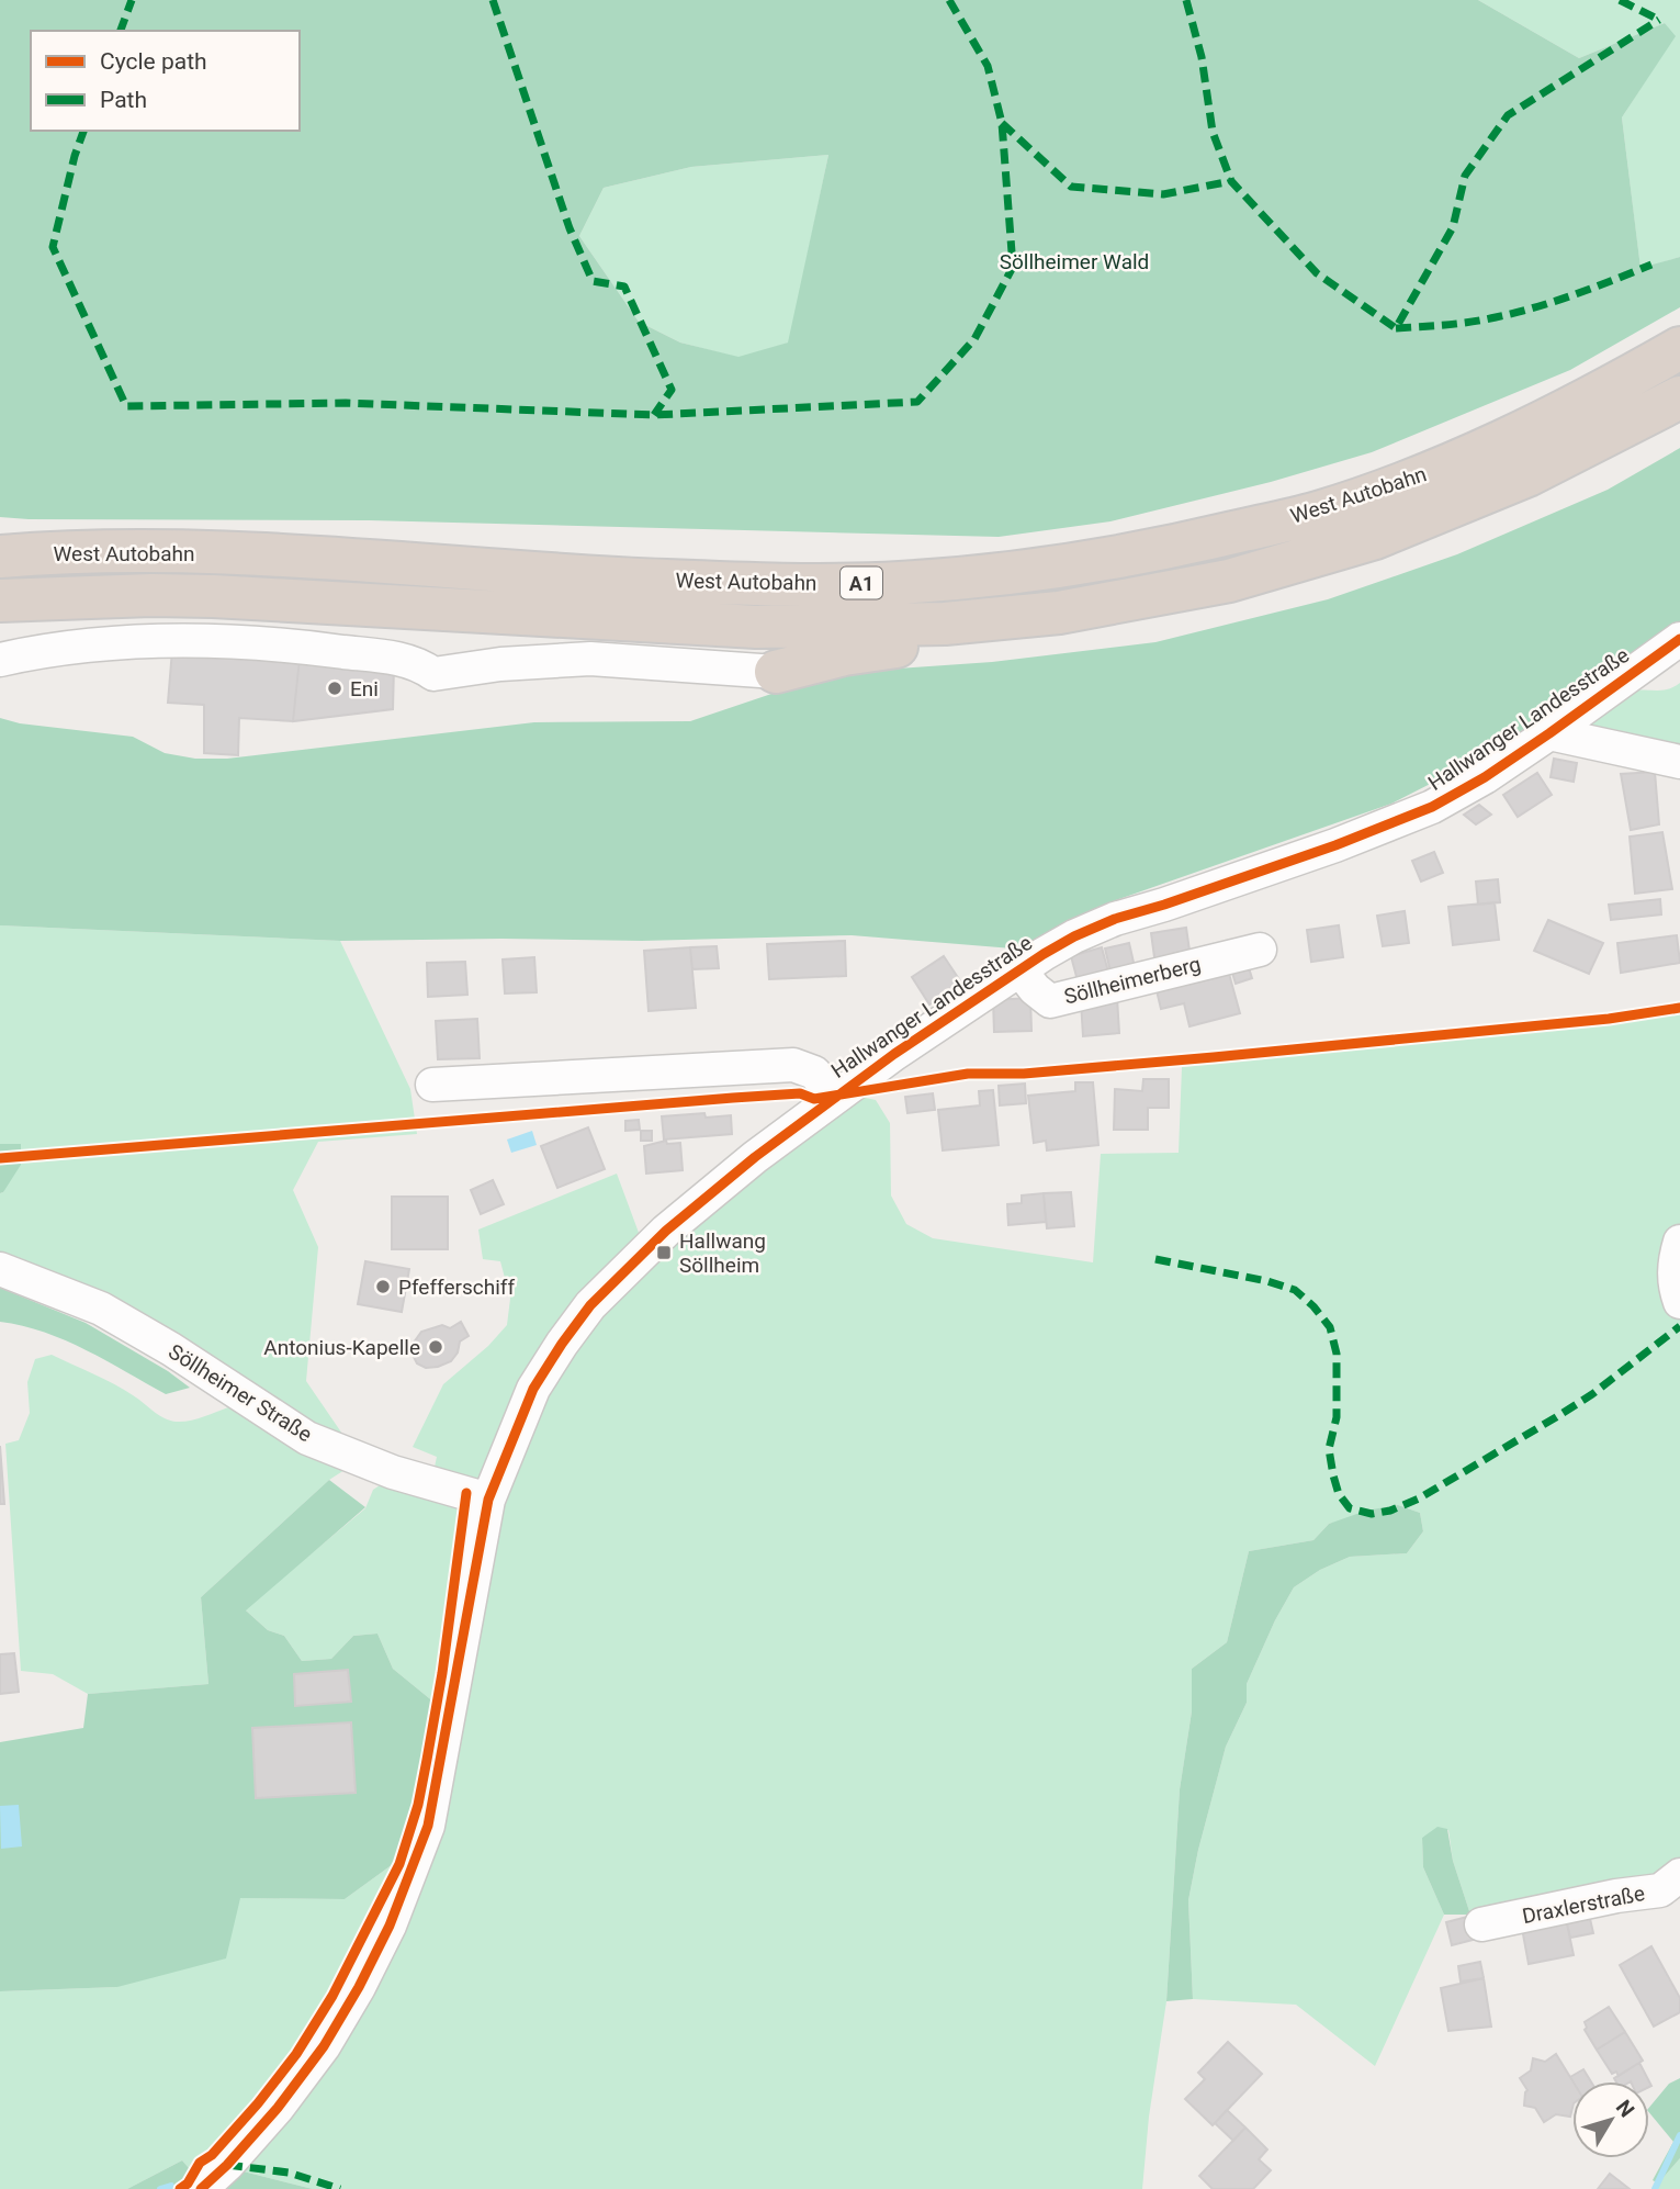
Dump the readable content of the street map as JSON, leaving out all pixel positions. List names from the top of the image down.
{
  "streets": {
    "highway": ["West Autobahn", "A1"],
    "street": [
      "Hallwanger Landesstraße",
      "Söllheimerberg",
      "Söllheimer Straße",
      "Draxlerstraße"
    ]
  },
  "crossings": [
    ["Hallwanger Landesstraße", "Söllheimerberg"],
    ["Hallwanger Landesstraße", "Söllheimer Straße"]
  ],
  "parks": ["Söllheimer Wald"],
  "places": {
    "other": ["Eni", "Pfefferschiff", "Antonius-Kapelle"],
    "transit": ["Hallwang Söllheim"]
  },
  "legend": ["Cycle path", "Path"],
  "north": "top right"
}
